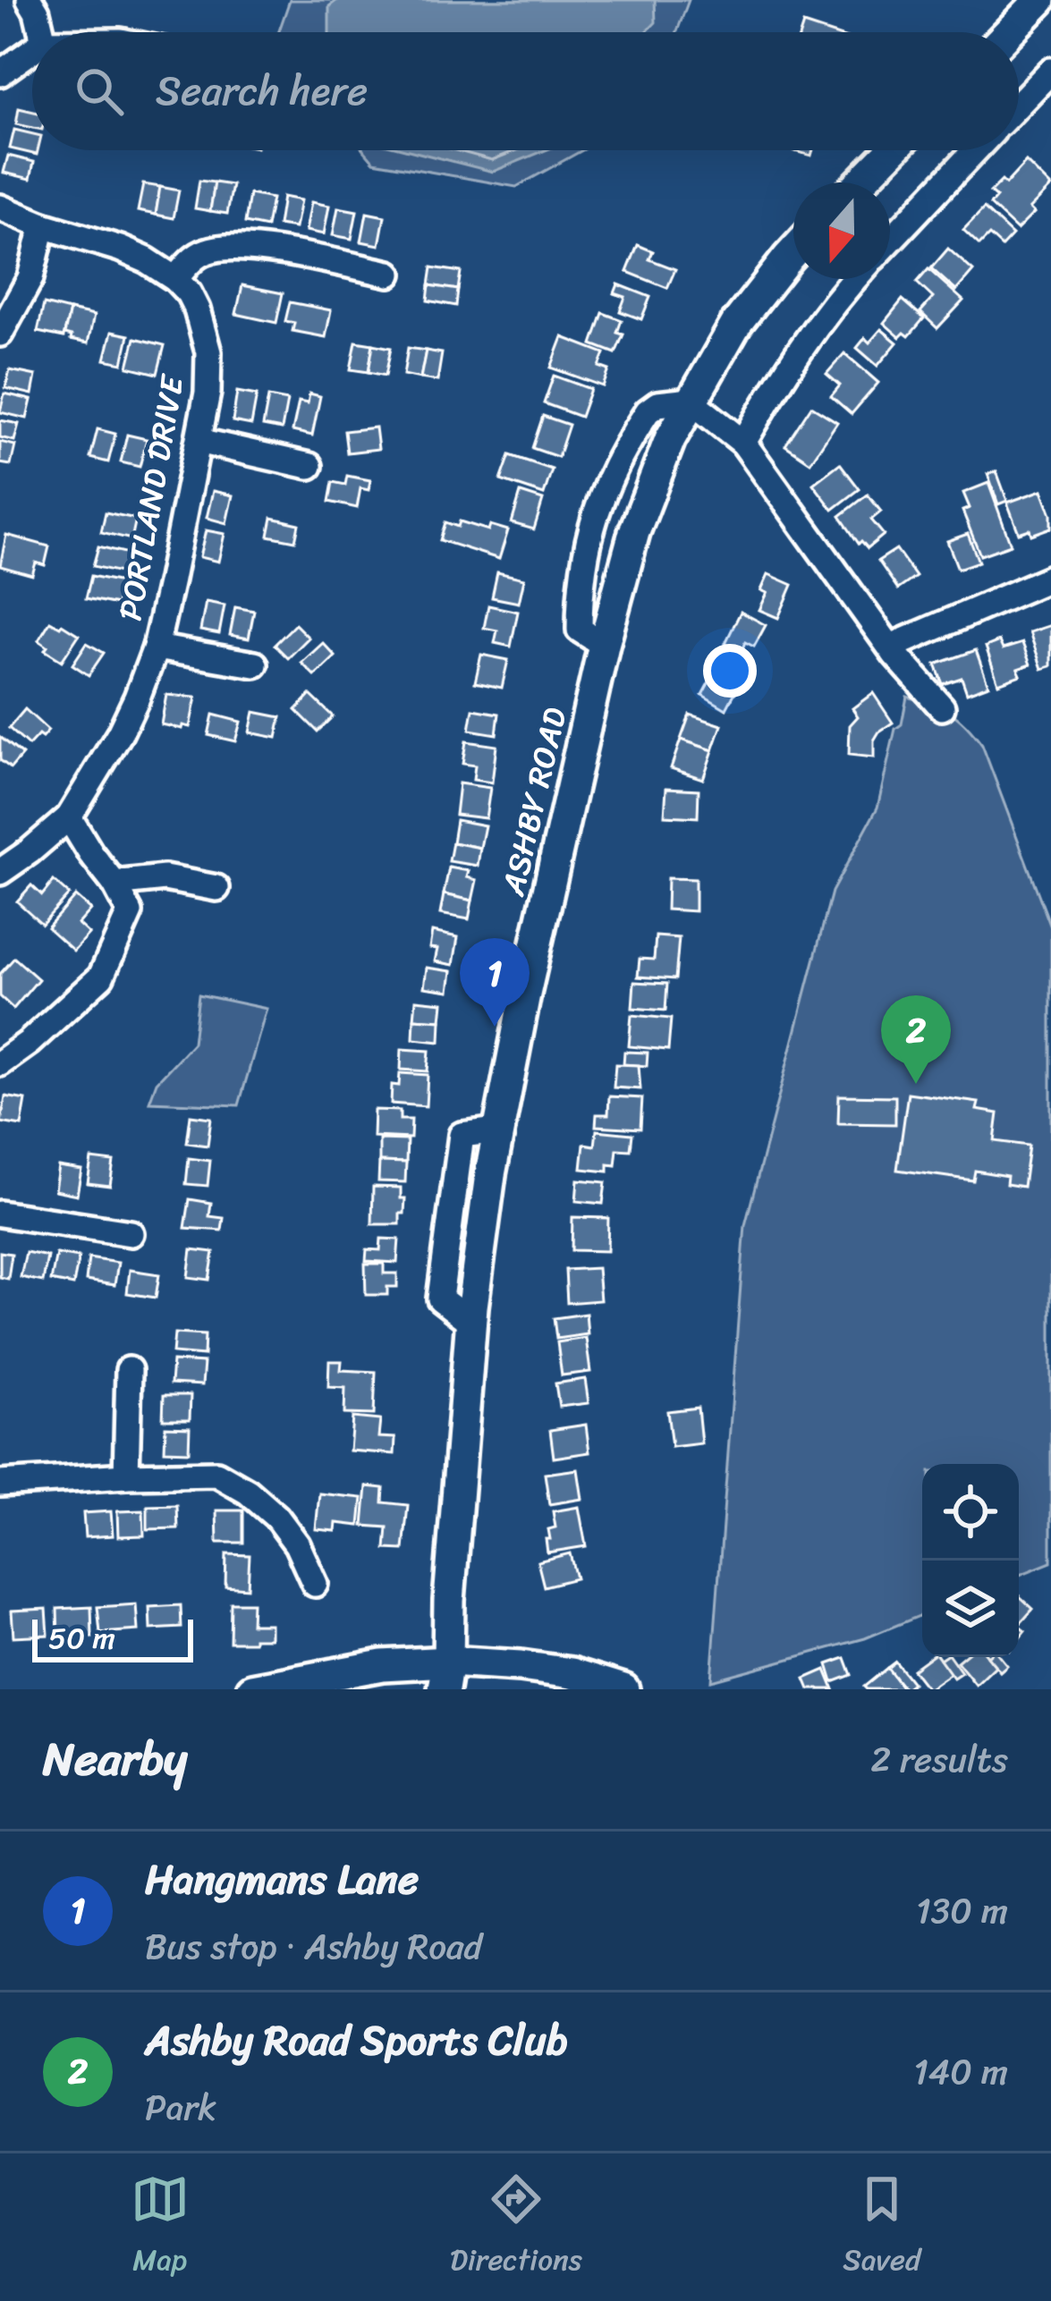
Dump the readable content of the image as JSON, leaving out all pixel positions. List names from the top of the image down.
{
  "streets": {
    "main road": ["ASHBY ROAD"],
    "street": ["PORTLAND DRIVE"]
  },
  "scale_bar": "50 m",
  "north": "bottom",
  "page": {
    "search": "Search here",
    "pins": ["1", "2"],
    "scale": "50 m",
    "heading": ["Nearby", "2 results"],
    "list": [
      {
        "mark": "1",
        "name": "Hangmans Lane",
        "note": "Bus stop · Ashby Road",
        "value": "130 m"
      },
      {
        "mark": "2",
        "name": "Ashby Road Sports Club",
        "note": "Park",
        "value": "140 m"
      }
    ],
    "nav": ["Map", "Directions", "Saved"]
  }
}
